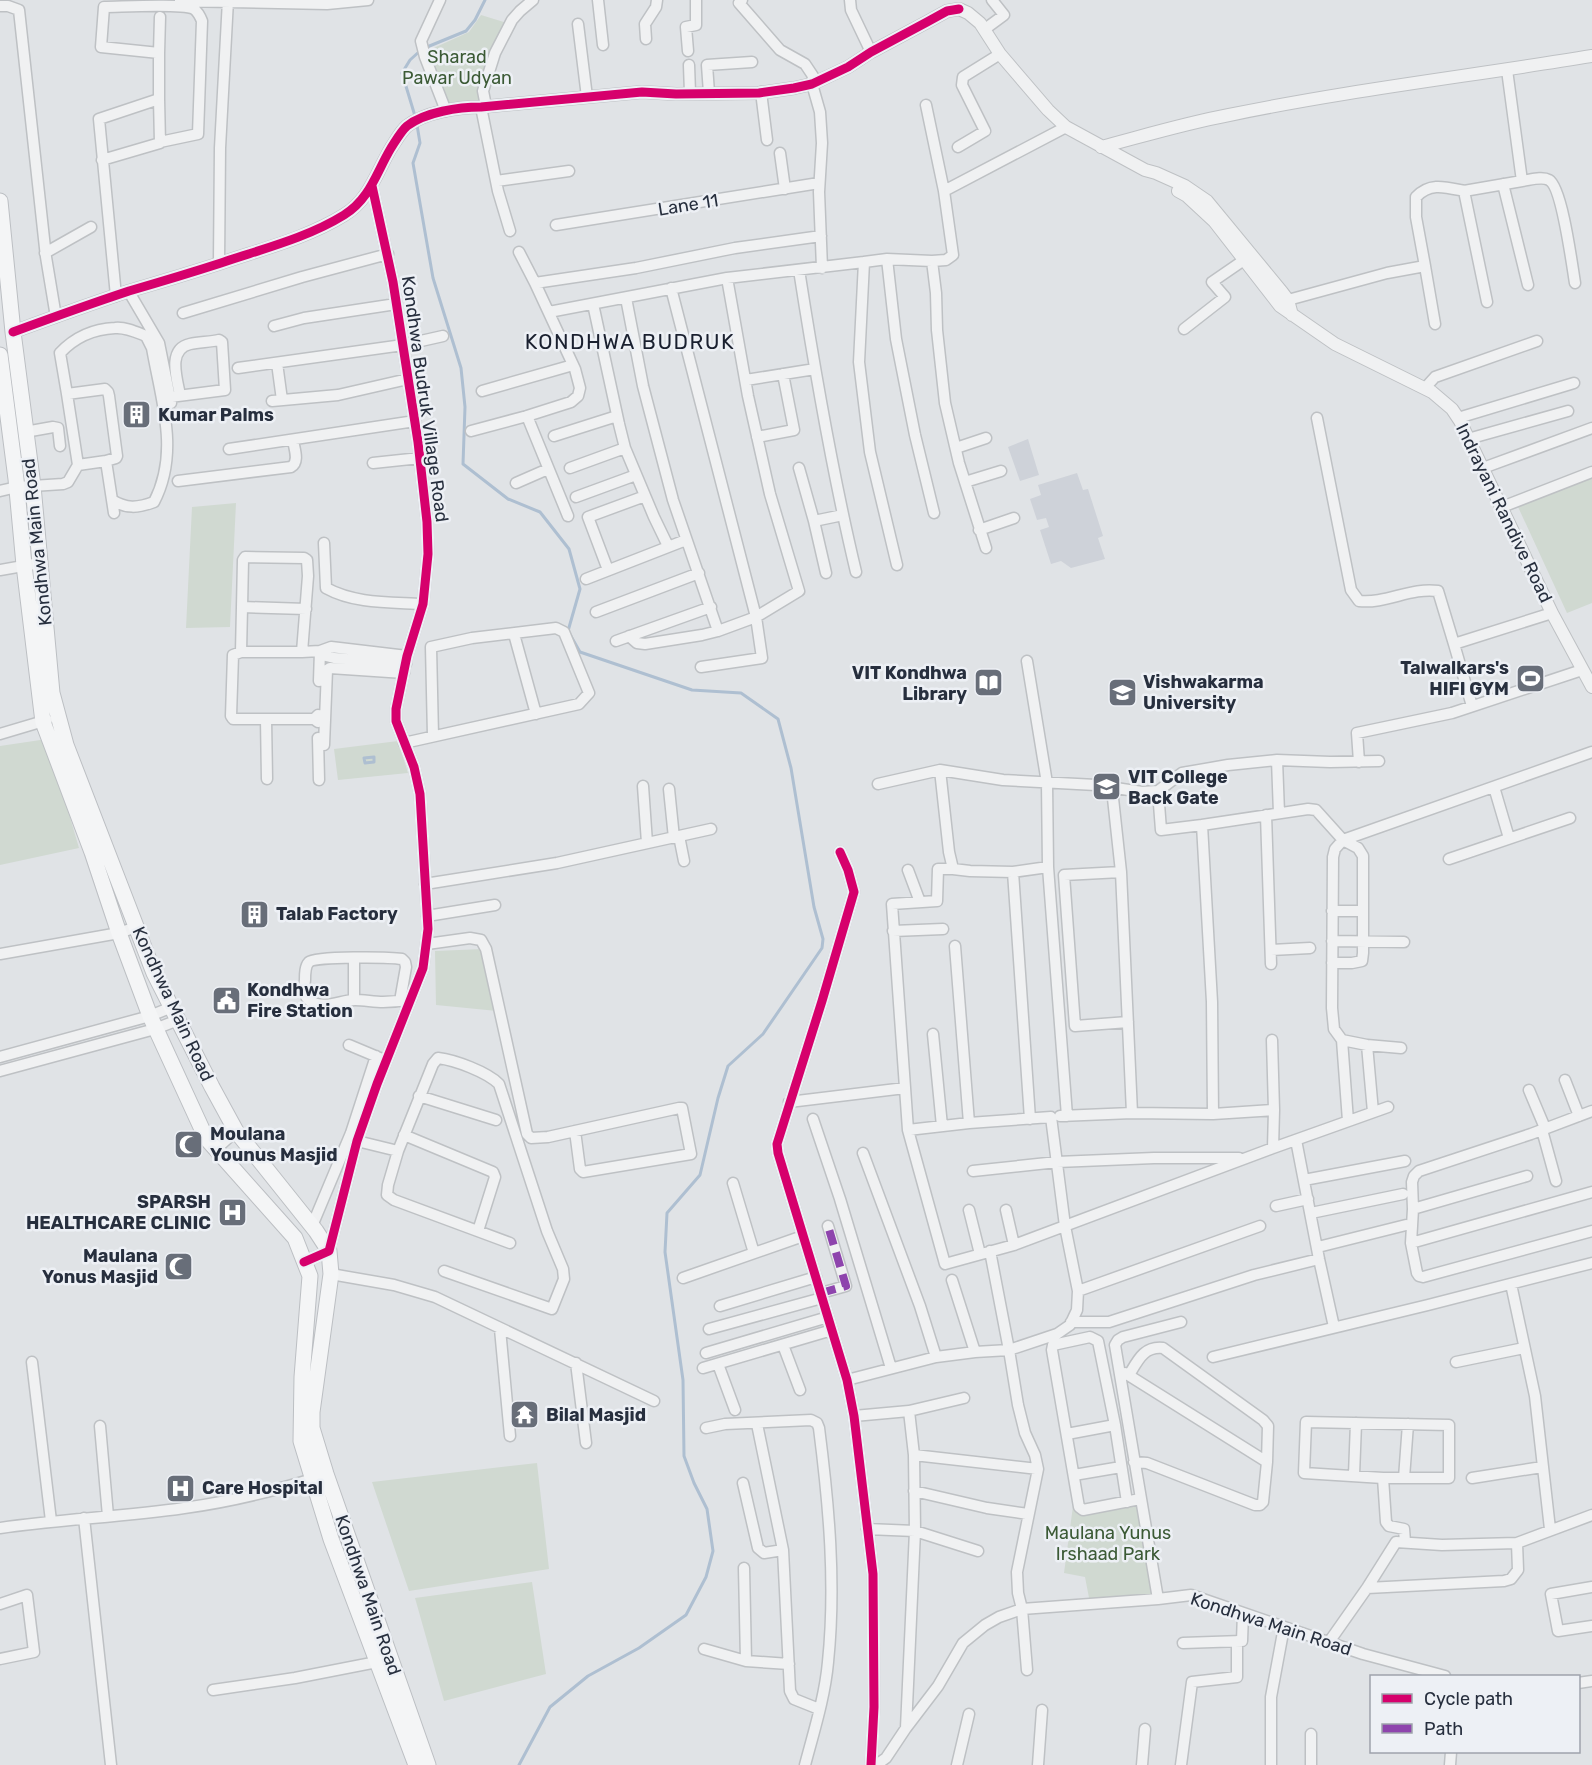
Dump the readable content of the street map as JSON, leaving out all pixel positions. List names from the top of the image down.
{
  "streets": {
    "main road": ["Kondhwa Main Road"],
    "street": ["Lane 11", "Kondhwa Budruk Village Road", "Indrayani Randive Road"]
  },
  "crossings": [
    ["Kondhwa Budruk Village Road", "Kondhwa Main Road"]
  ],
  "districts": ["KONDHWA BUDRUK"],
  "parks": ["Sharad Pawar Udyan", "Maulana Yunus Irshaad Park"],
  "places": {
    "building": ["Kumar Palms", "Talab Factory"],
    "sports": ["Talwalkars's HIFI GYM"],
    "library": ["VIT Kondhwa Library"],
    "school or university": ["Vishwakarma University", "VIT College Back Gate"],
    "public building": ["Kondhwa Fire Station"],
    "mosque": ["Moulana Younus Masjid", "Maulana Yonus Masjid"],
    "hospital": ["SPARSH HEALTHCARE CLINIC", "Care Hospital"],
    "temple": ["Bilal Masjid"]
  },
  "legend": ["Cycle path", "Path"]
}
